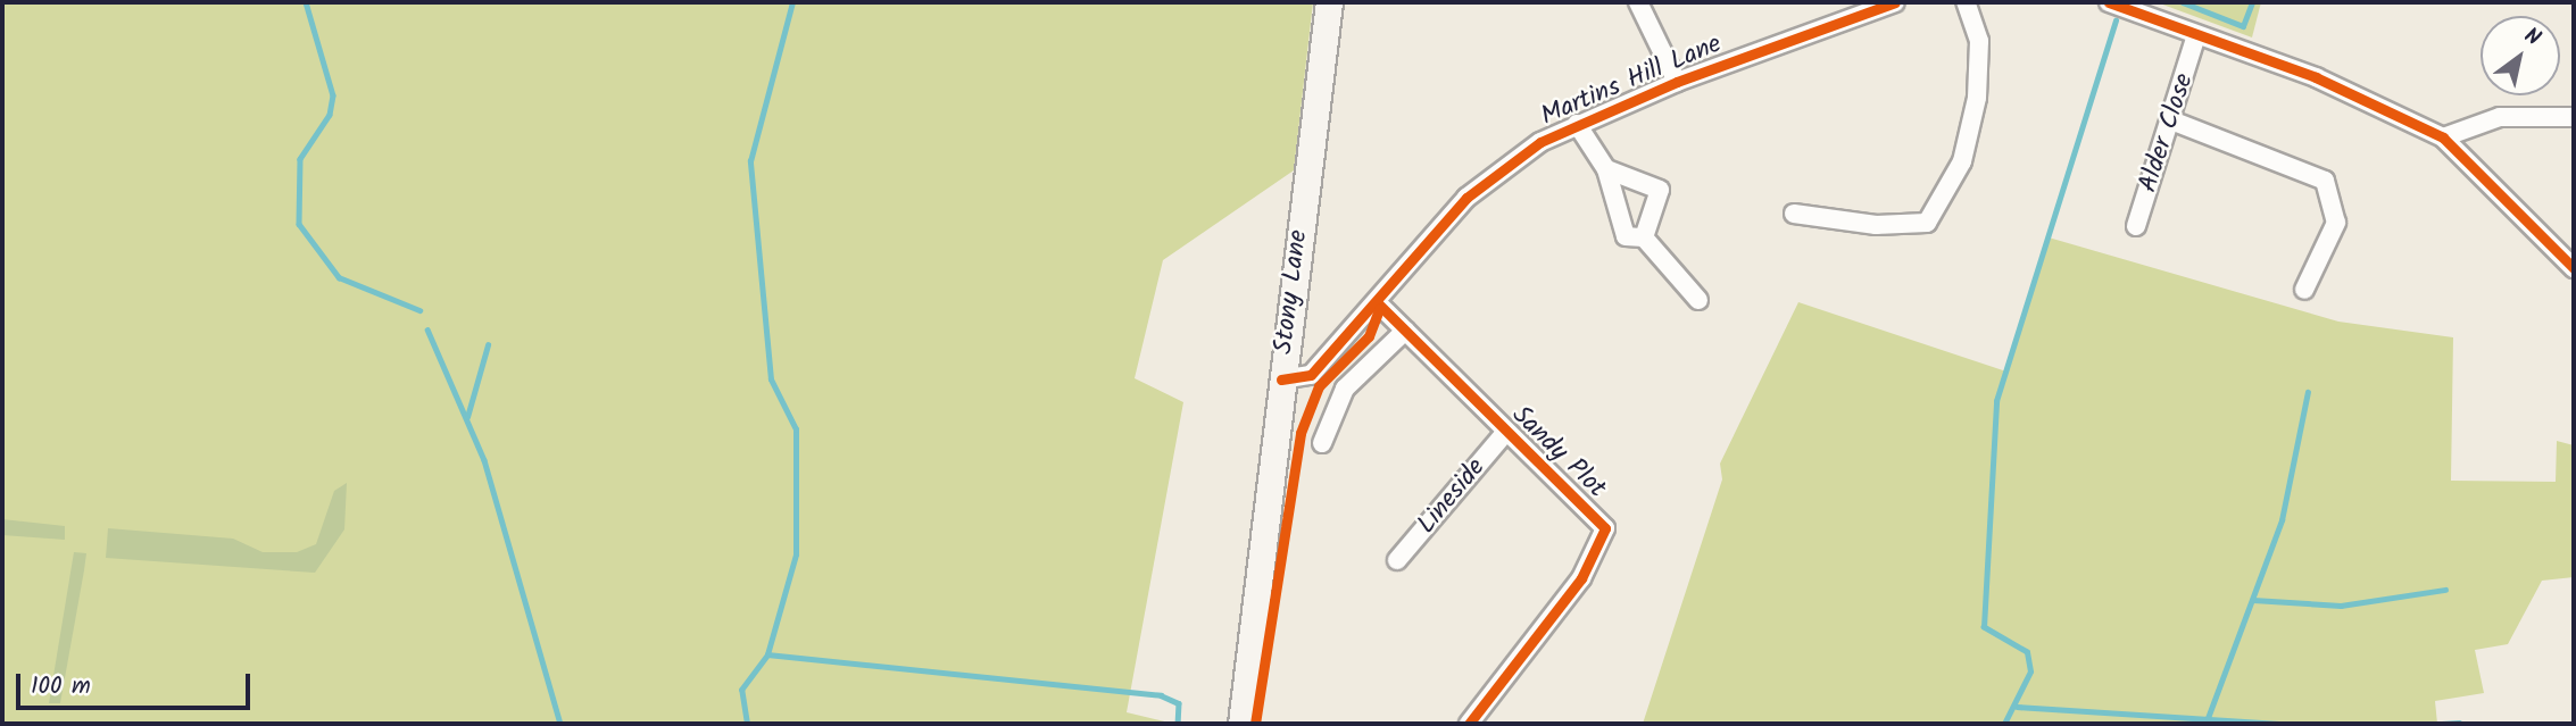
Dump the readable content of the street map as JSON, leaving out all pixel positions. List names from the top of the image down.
{
  "streets": {
    "main road": ["Stony Lane"],
    "street": [
      "Martins Hill Lane",
      "Alder Close",
      "Sandy Plot",
      "Lineside"
    ]
  },
  "crossings": [
    ["Martins Hill Lane", "Stony Lane"],
    ["Martins Hill Lane", "Sandy Plot"],
    ["Sandy Plot", "Lineside"]
  ],
  "scale_bar": "100 m",
  "north": "top right"
}
